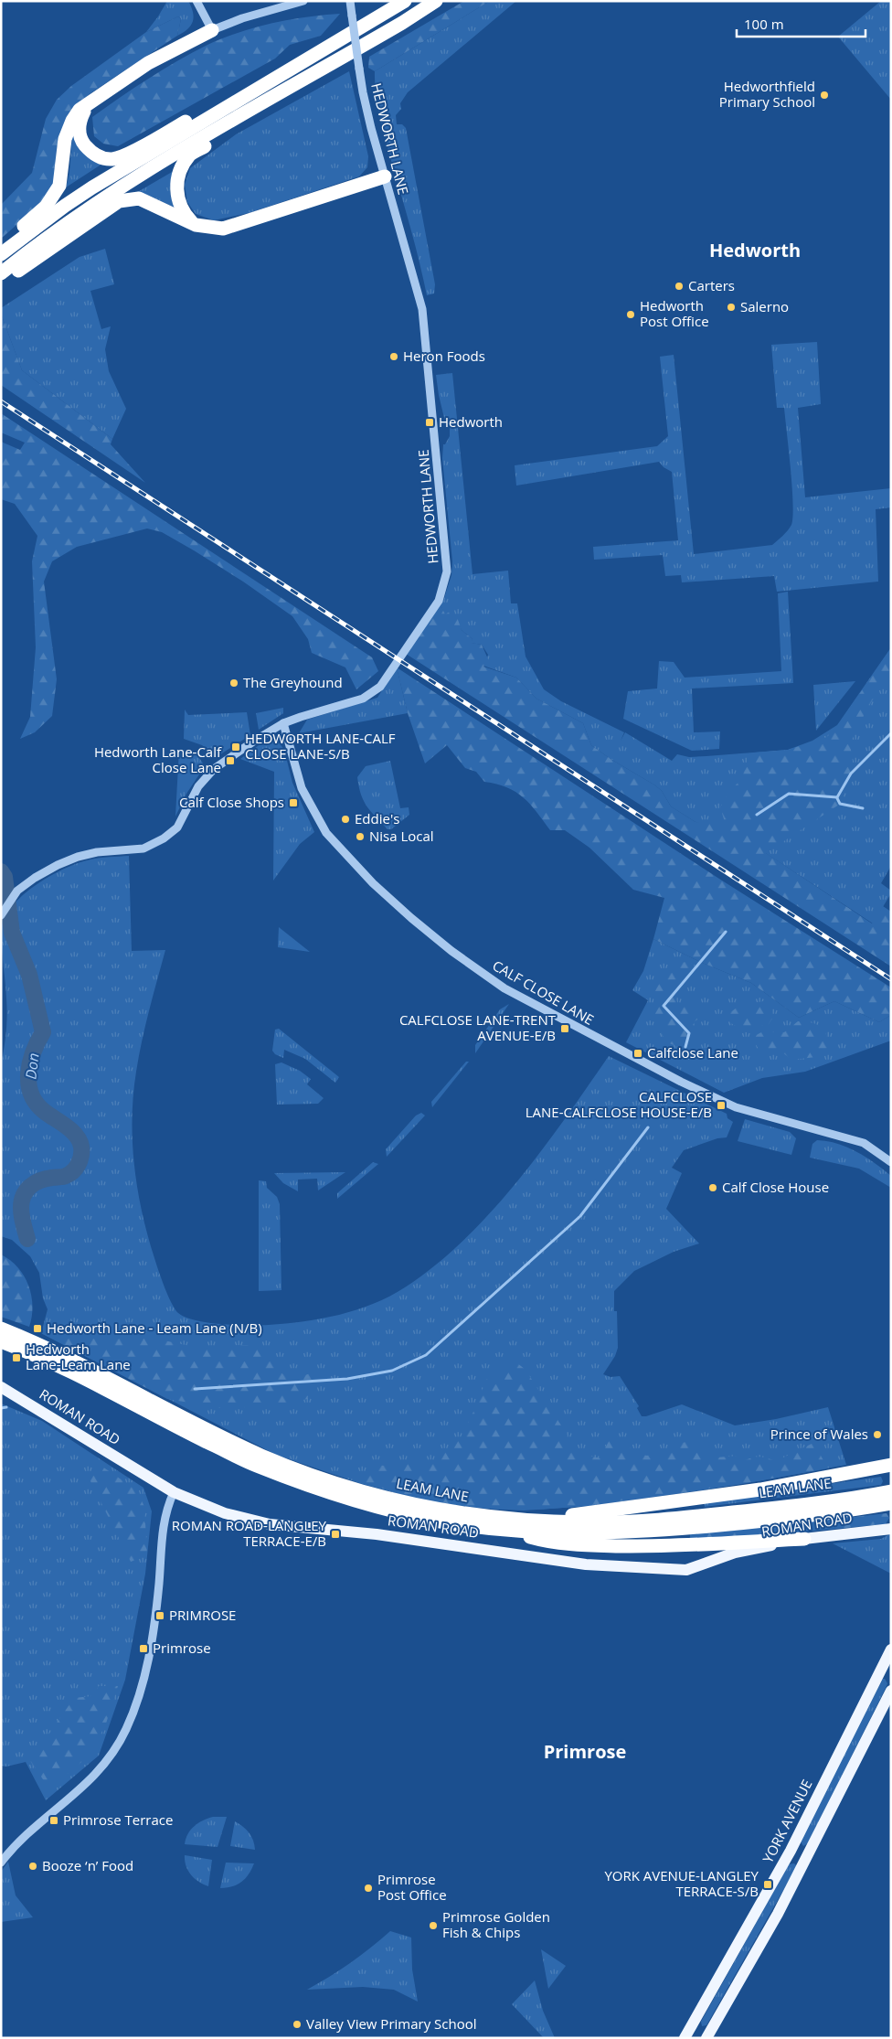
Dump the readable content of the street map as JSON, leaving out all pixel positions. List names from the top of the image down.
{
  "streets": {
    "highway": ["LEAM LANE"],
    "main road": ["ROMAN ROAD", "YORK AVENUE"],
    "street": ["HEDWORTH LANE", "CALF CLOSE LANE"]
  },
  "crossings": [
    ["HEDWORTH LANE", "CALF CLOSE LANE"]
  ],
  "districts": ["Hedworth", "Primrose"],
  "water": ["Don"],
  "places": {
    "other": [
      "Hedworthfield Primary School",
      "Carters",
      "Salerno",
      "Hedworth Post Office",
      "Heron Foods",
      "The Greyhound",
      "Eddie's",
      "Nisa Local",
      "Calf Close House",
      "Prince of Wales",
      "Booze ‘n’ Food",
      "Primrose Post Office",
      "Primrose Golden Fish & Chips",
      "Valley View Primary School"
    ],
    "transit": [
      "Hedworth",
      "HEDWORTH LANE-CALF CLOSE LANE-S/B",
      "Hedworth Lane-Calf Close Lane",
      "Calf Close Shops",
      "CALFCLOSE LANE-TRENT AVENUE-E/B",
      "Calfclose Lane",
      "CALFCLOSE LANE-CALFCLOSE HOUSE-E/B",
      "Hedworth Lane - Leam Lane (N/B)",
      "Hedworth Lane-Leam Lane",
      "ROMAN ROAD-LANGLEY TERRACE-E/B",
      "PRIMROSE",
      "Primrose",
      "Primrose Terrace",
      "YORK AVENUE-LANGLEY TERRACE-S/B"
    ]
  },
  "scale_bar": "100 m"
}
